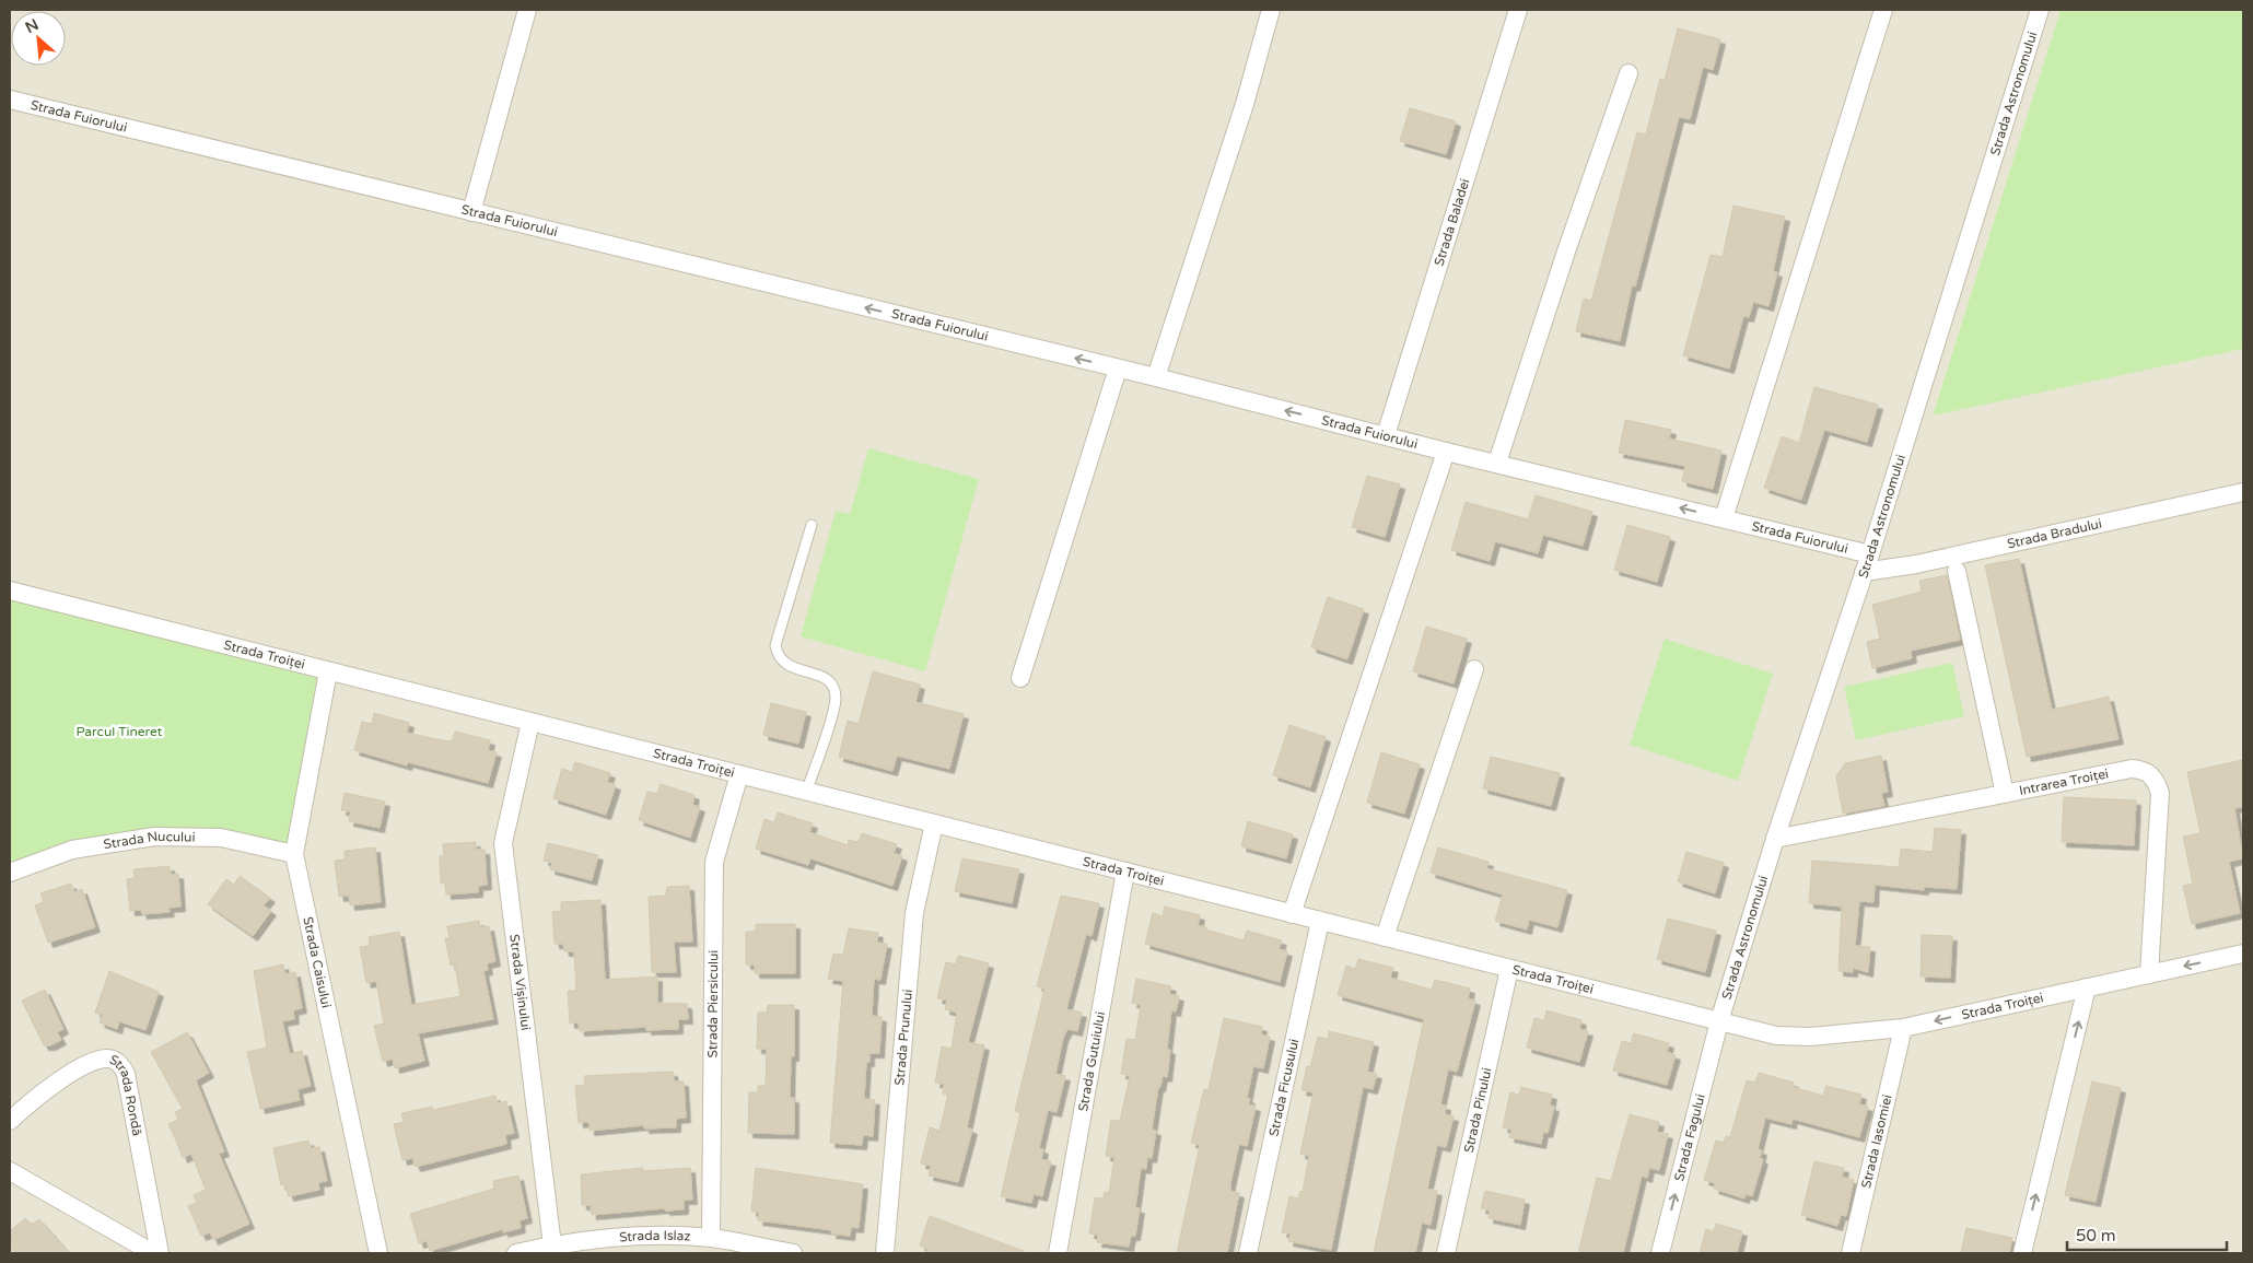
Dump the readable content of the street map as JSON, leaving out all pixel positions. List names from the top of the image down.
{
  "streets": {
    "street": [
      "Strada Astronomului",
      "Strada Fuiorului",
      "Strada Baladei",
      "Strada Bradului",
      "Strada Troiței",
      "Intrarea Troiței",
      "Strada Nucului",
      "Strada Caisului",
      "Strada Vișinului",
      "Strada Piersicului",
      "Strada Prunului",
      "Strada Gutuiului",
      "Strada Ficusului",
      "Strada Rondă",
      "Strada Pinului",
      "Strada Fagului",
      "Strada Iasomiei",
      "Strada Islaz"
    ]
  },
  "crossings": [
    ["Strada Astronomului", "Strada Fuiorului"],
    ["Strada Astronomului", "Strada Bradului"],
    ["Strada Astronomului", "Strada Troiței"],
    ["Strada Astronomului", "Intrarea Troiței"],
    ["Strada Astronomului", "Strada Fagului"],
    ["Strada Fuiorului", "Strada Baladei"],
    ["Strada Troiței", "Intrarea Troiței"],
    ["Strada Troiței", "Strada Caisului"],
    ["Strada Troiței", "Strada Vișinului"],
    ["Strada Troiței", "Strada Piersicului"],
    ["Strada Troiței", "Strada Prunului"],
    ["Strada Troiței", "Strada Gutuiului"],
    ["Strada Troiței", "Strada Ficusului"],
    ["Strada Troiței", "Strada Pinului"],
    ["Strada Troiței", "Strada Fagului"],
    ["Strada Troiței", "Strada Iasomiei"],
    ["Strada Nucului", "Strada Caisului"],
    ["Strada Vișinului", "Strada Islaz"],
    ["Strada Piersicului", "Strada Islaz"]
  ],
  "one_way": ["Strada Fuiorului", "Strada Fagului"],
  "parks": ["Parcul Tineret"],
  "scale_bar": "50 m",
  "north": "top left"
}
